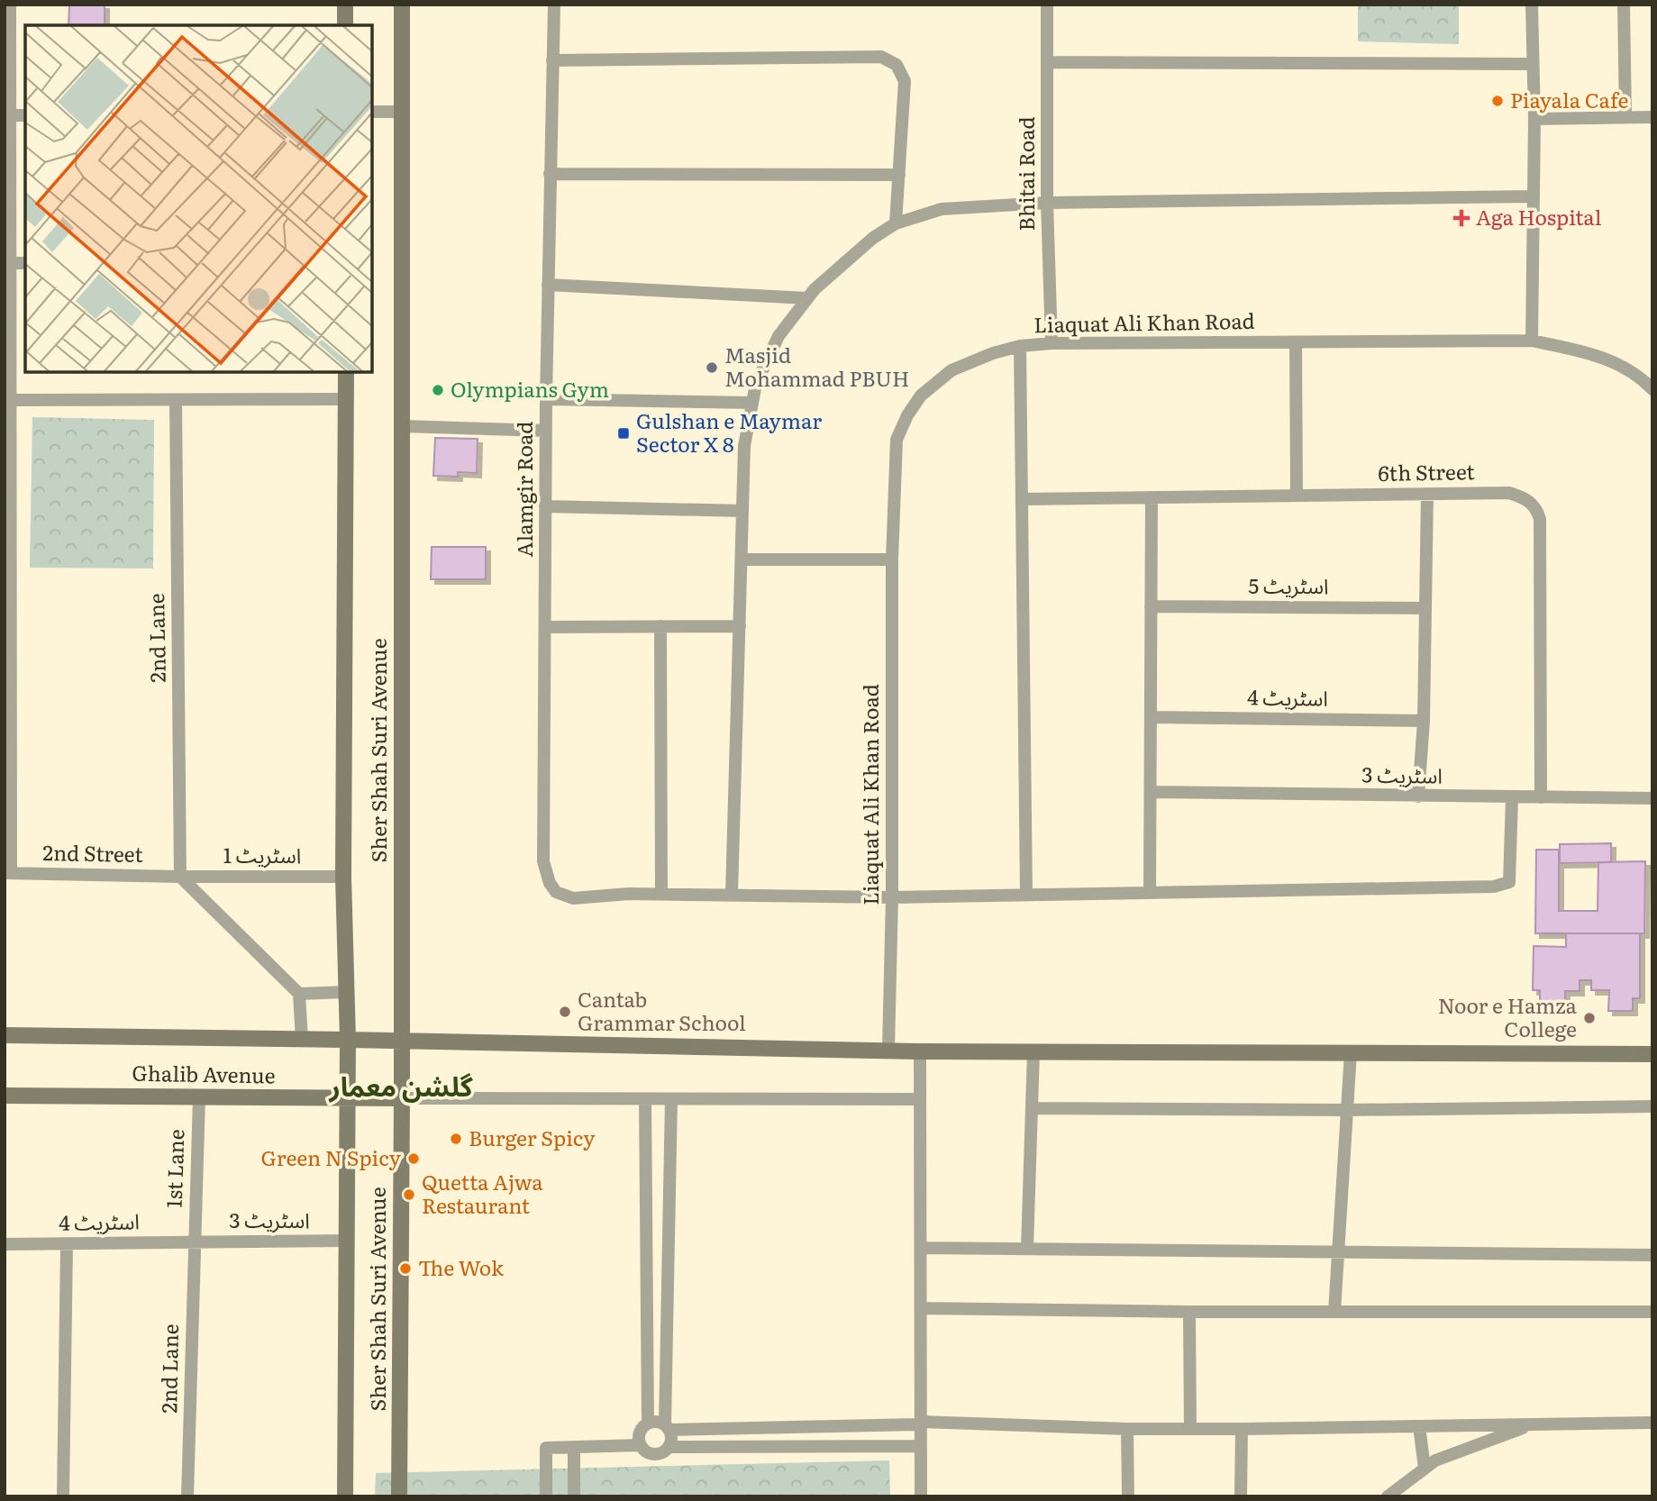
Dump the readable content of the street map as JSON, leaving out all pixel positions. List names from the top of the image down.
{
  "streets": {
    "street": [
      "Bhitai Road",
      "Liaquat Ali Khan Road",
      "6th Street",
      "Alamgir Road",
      "اسٹریٹ 5",
      "2nd Lane",
      "اسٹریٹ 4",
      "Sher Shah Suri Avenue",
      "اسٹریٹ 3",
      "2nd Street",
      "اسٹریٹ 1",
      "Ghalib Avenue",
      "1st Lane"
    ]
  },
  "crossings": [
    ["Bhitai Road", "Liaquat Ali Khan Road"],
    ["Liaquat Ali Khan Road", "Ghalib Avenue"],
    ["6th Street", "اسٹریٹ 3"],
    ["2nd Lane", "اسٹریٹ 4"],
    ["2nd Lane", "اسٹریٹ 3"],
    ["2nd Lane", "2nd Street"],
    ["2nd Lane", "اسٹریٹ 1"],
    ["2nd Lane", "1st Lane"],
    ["اسٹریٹ 4", "اسٹریٹ 3"],
    ["اسٹریٹ 4", "1st Lane"],
    ["Sher Shah Suri Avenue", "اسٹریٹ 3"],
    ["Sher Shah Suri Avenue", "اسٹریٹ 1"],
    ["Sher Shah Suri Avenue", "Ghalib Avenue"],
    ["اسٹریٹ 3", "1st Lane"],
    ["2nd Street", "اسٹریٹ 1"],
    ["Ghalib Avenue", "1st Lane"]
  ],
  "districts": ["گلشن معمار"],
  "places": {
    "other": [
      "Piayala Cafe",
      "Masjid Mohammad PBUH",
      "Olympians Gym",
      "Cantab Grammar School",
      "Noor e Hamza College",
      "Burger Spicy",
      "Green N Spicy",
      "Quetta Ajwa Restaurant",
      "The Wok"
    ],
    "health": ["Aga Hospital"],
    "transit": ["Gulshan e Maymar Sector X 8"]
  }
}
